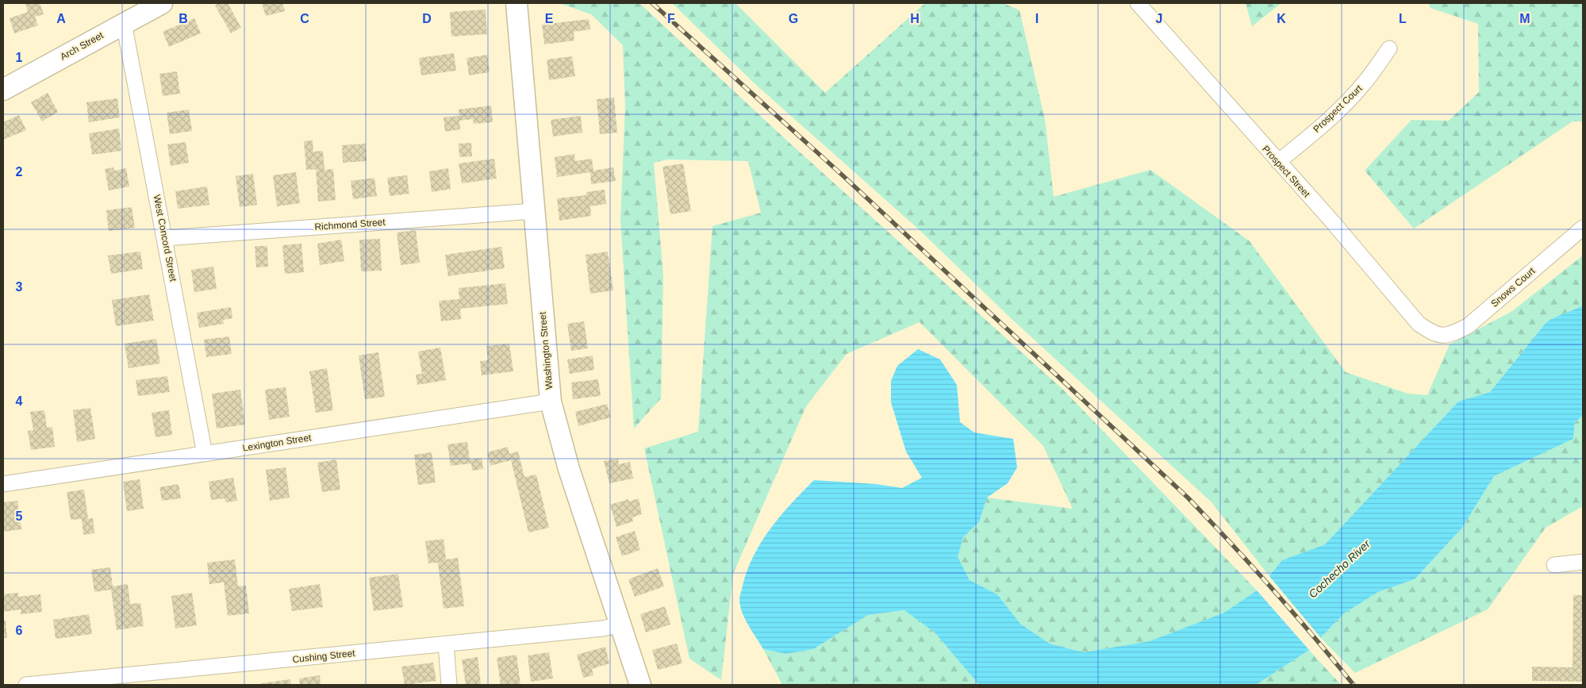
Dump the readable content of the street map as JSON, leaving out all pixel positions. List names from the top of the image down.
{
  "streets": {
    "street": [
      "Arch Street",
      "Prospect Court",
      "Prospect Street",
      "Richmond Street",
      "West Concord Street",
      "Snows Court",
      "Washington Street",
      "Lexington Street",
      "Cushing Street"
    ]
  },
  "crossings": [
    ["Arch Street", "West Concord Street"],
    ["Prospect Court", "Prospect Street"],
    ["Prospect Street", "Snows Court"],
    ["Richmond Street", "West Concord Street"],
    ["Richmond Street", "Washington Street"],
    ["West Concord Street", "Lexington Street"],
    ["Washington Street", "Lexington Street"],
    ["Washington Street", "Cushing Street"]
  ],
  "water": ["Cochecho River"],
  "grid": {
    "columns": [
      "A",
      "B",
      "C",
      "D",
      "E",
      "F",
      "G",
      "H",
      "I",
      "J",
      "K",
      "L",
      "M"
    ],
    "rows": [
      "1",
      "2",
      "3",
      "4",
      "5",
      "6"
    ]
  }
}
